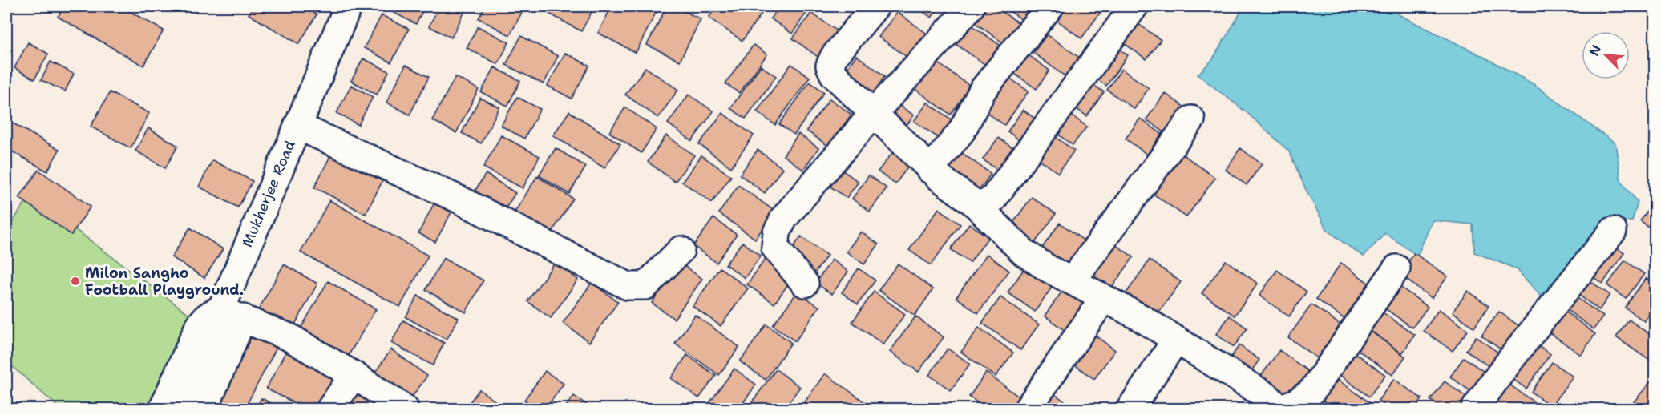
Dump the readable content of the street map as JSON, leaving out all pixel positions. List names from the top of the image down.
{
  "streets": {
    "street": ["Mukherjee Road"]
  },
  "places": ["Milon Sangho Football Playground."],
  "north": "top left"
}
